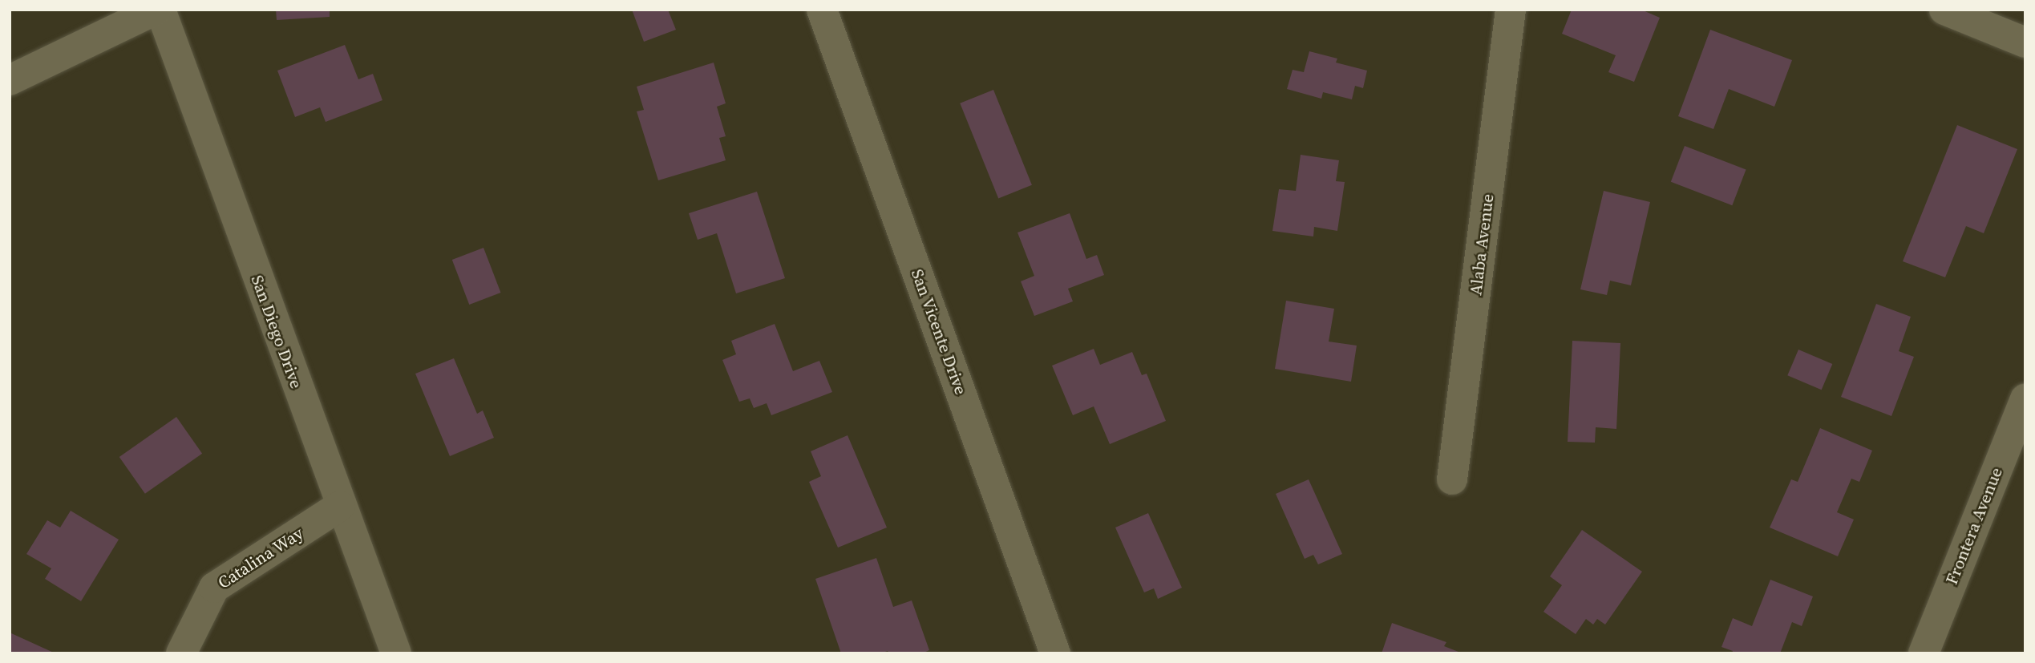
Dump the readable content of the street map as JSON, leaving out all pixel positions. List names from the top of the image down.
{
  "streets": {
    "street": [
      "Alaba Avenue",
      "San Diego Drive",
      "San Vicente Drive",
      "Frontera Avenue",
      "Catalina Way"
    ]
  },
  "crossings": [
    ["San Diego Drive", "Catalina Way"]
  ]
}
